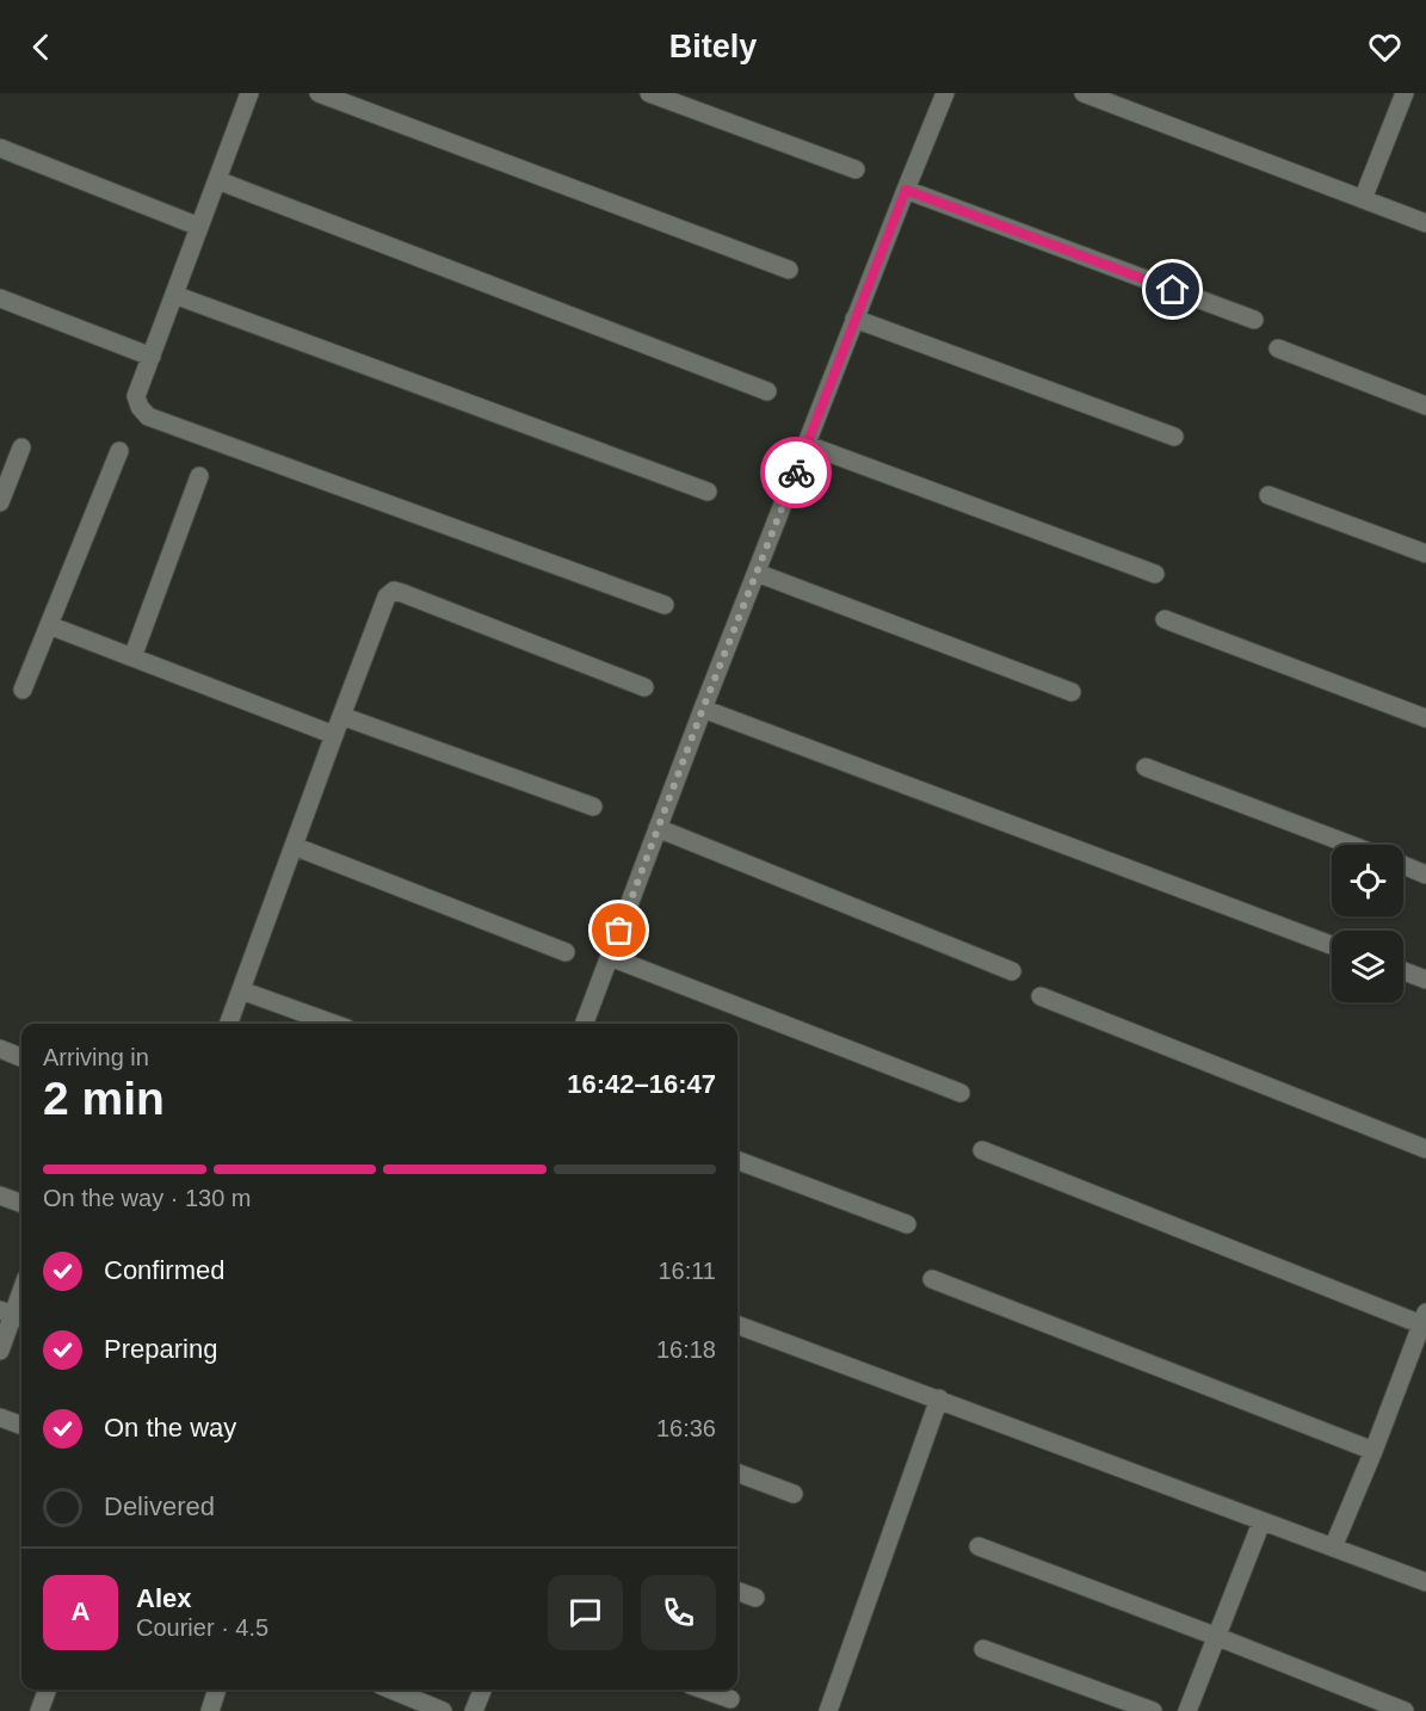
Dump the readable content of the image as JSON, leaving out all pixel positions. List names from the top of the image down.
{
  "page": {
    "header": "Bitely",
    "heading": ["2 min", "Arriving in", "16:42–16:47"],
    "panel": ["Alex", "Courier · 4.5"],
    "bar": "On the way · 130 m",
    "list": [
      ["Confirmed", "16:11"],
      ["Preparing", "16:18"],
      ["On the way", "16:36"],
      "Delivered"
    ],
    "round": "A"
  }
}
